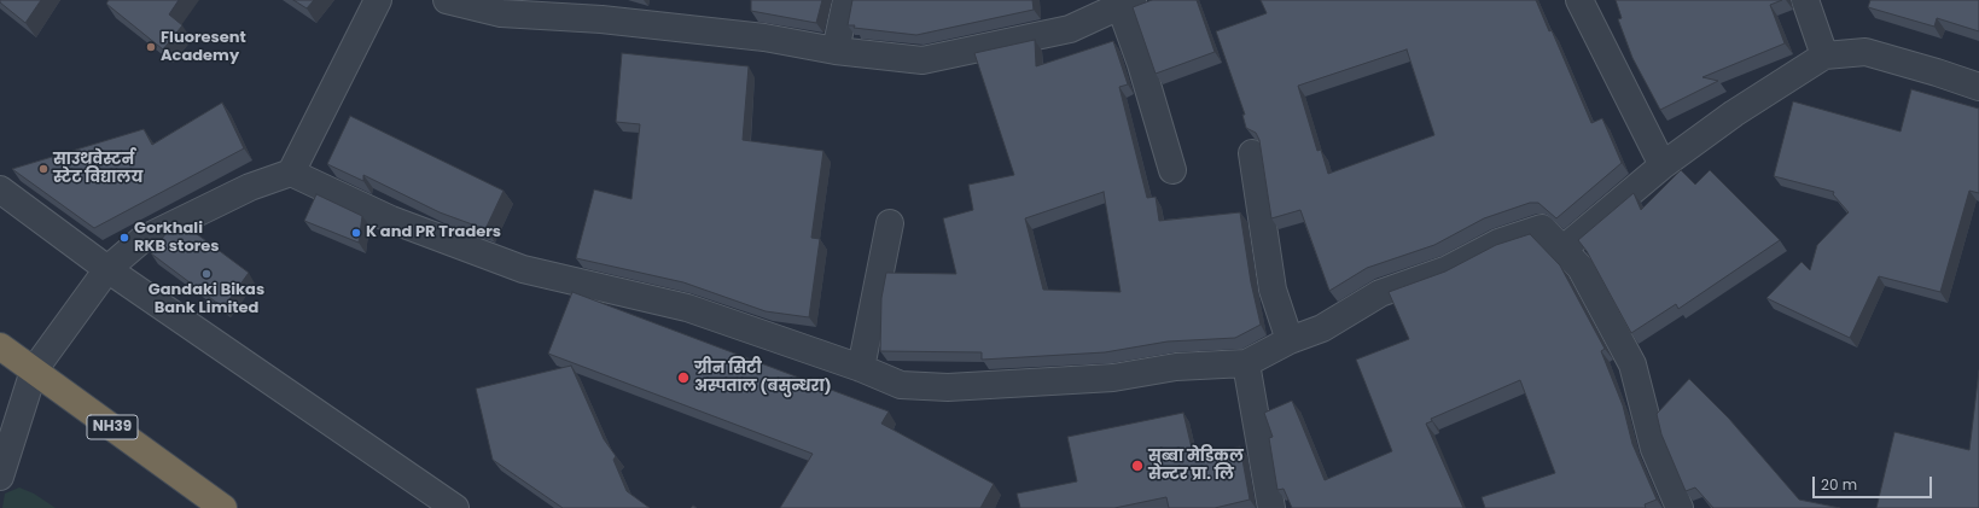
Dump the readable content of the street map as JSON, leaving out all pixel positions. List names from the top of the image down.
{
  "streets": {
    "highway": ["NH39"]
  },
  "places": [
    "Fluoresent Academy",
    "साउथवेस्टर्न स्टेट विद्यालय",
    "K and PR Traders",
    "Gorkhali RKB stores",
    "Gandaki Bikas Bank Limited",
    "ग्रीन सिटी अस्पताल (बसुन्धरा)",
    "सुब्बा मेडिकल सेन्टर प्रा. लि"
  ],
  "scale_bar": "20 m"
}
